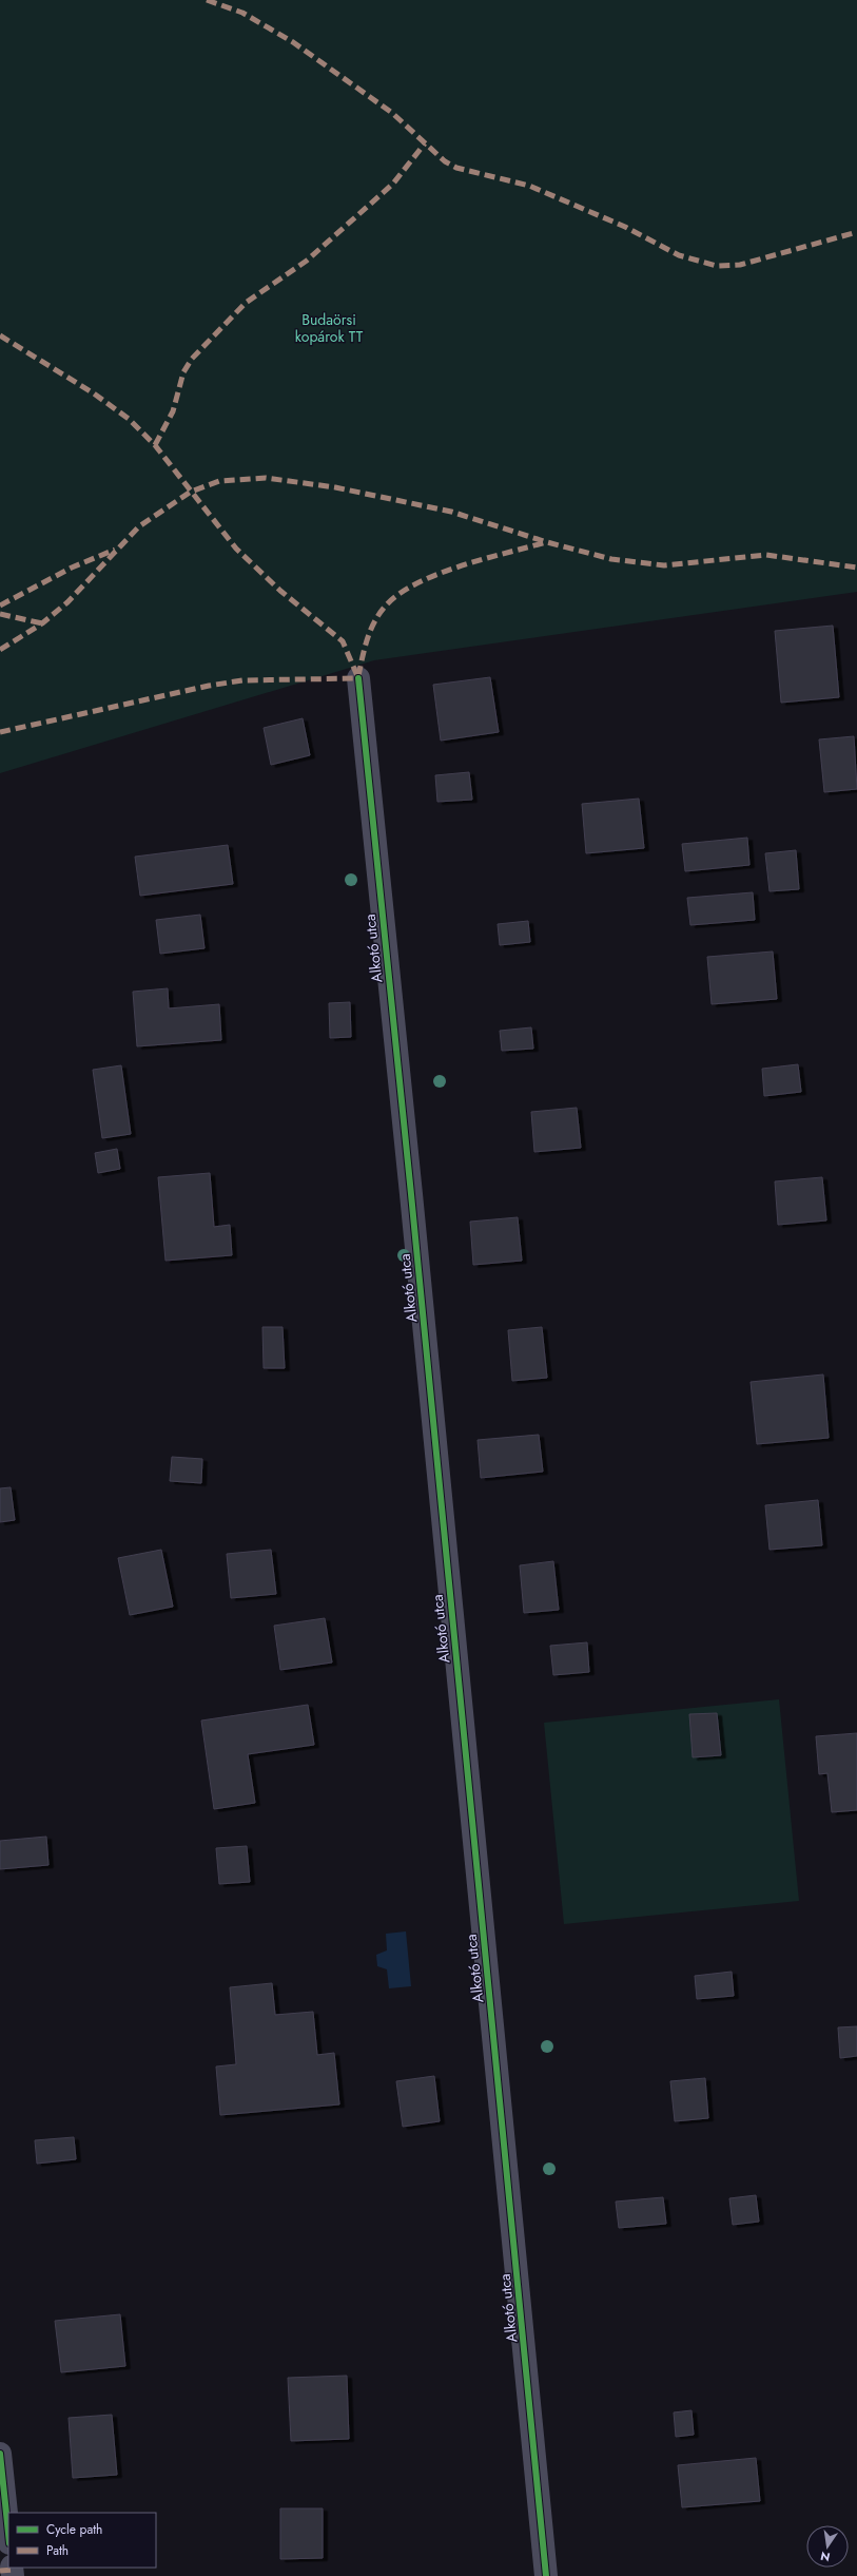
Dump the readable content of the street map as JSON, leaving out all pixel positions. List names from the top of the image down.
{
  "streets": {
    "street": ["Alkotó utca"]
  },
  "parks": ["Budaörsi kopárok TT"],
  "legend": ["Cycle path", "Path"],
  "north": "bottom"
}
